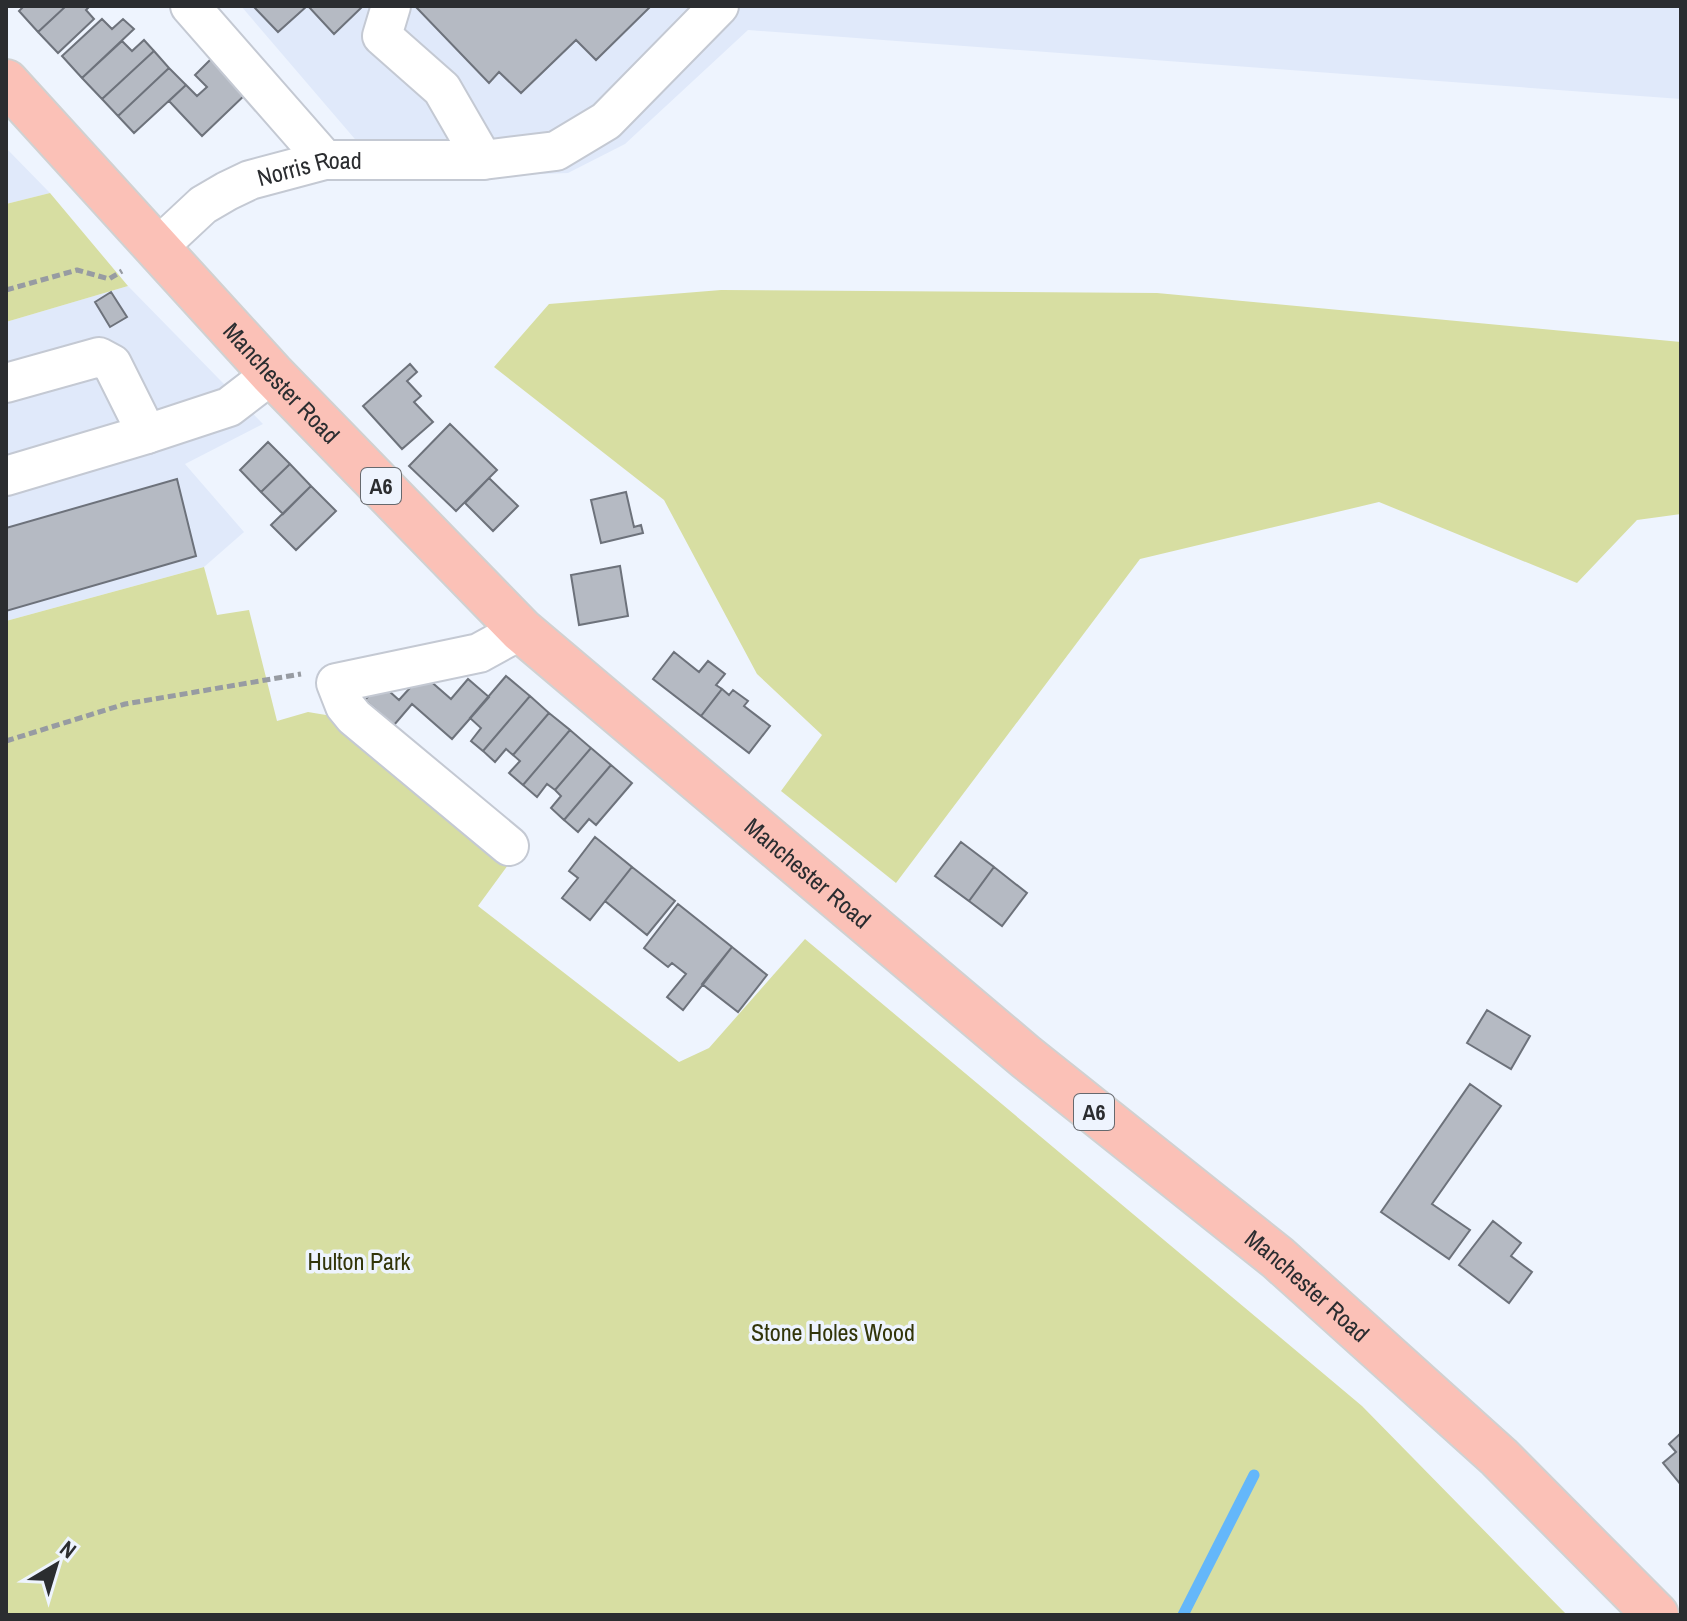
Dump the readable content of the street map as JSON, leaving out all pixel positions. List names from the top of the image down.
{
  "streets": {
    "highway": ["Manchester Road", "A6"],
    "street": ["Norris Road"]
  },
  "crossings": [
    ["Norris Road", "Manchester Road"]
  ],
  "parks": ["Hulton Park", "Stone Holes Wood"],
  "north": "top right"
}
